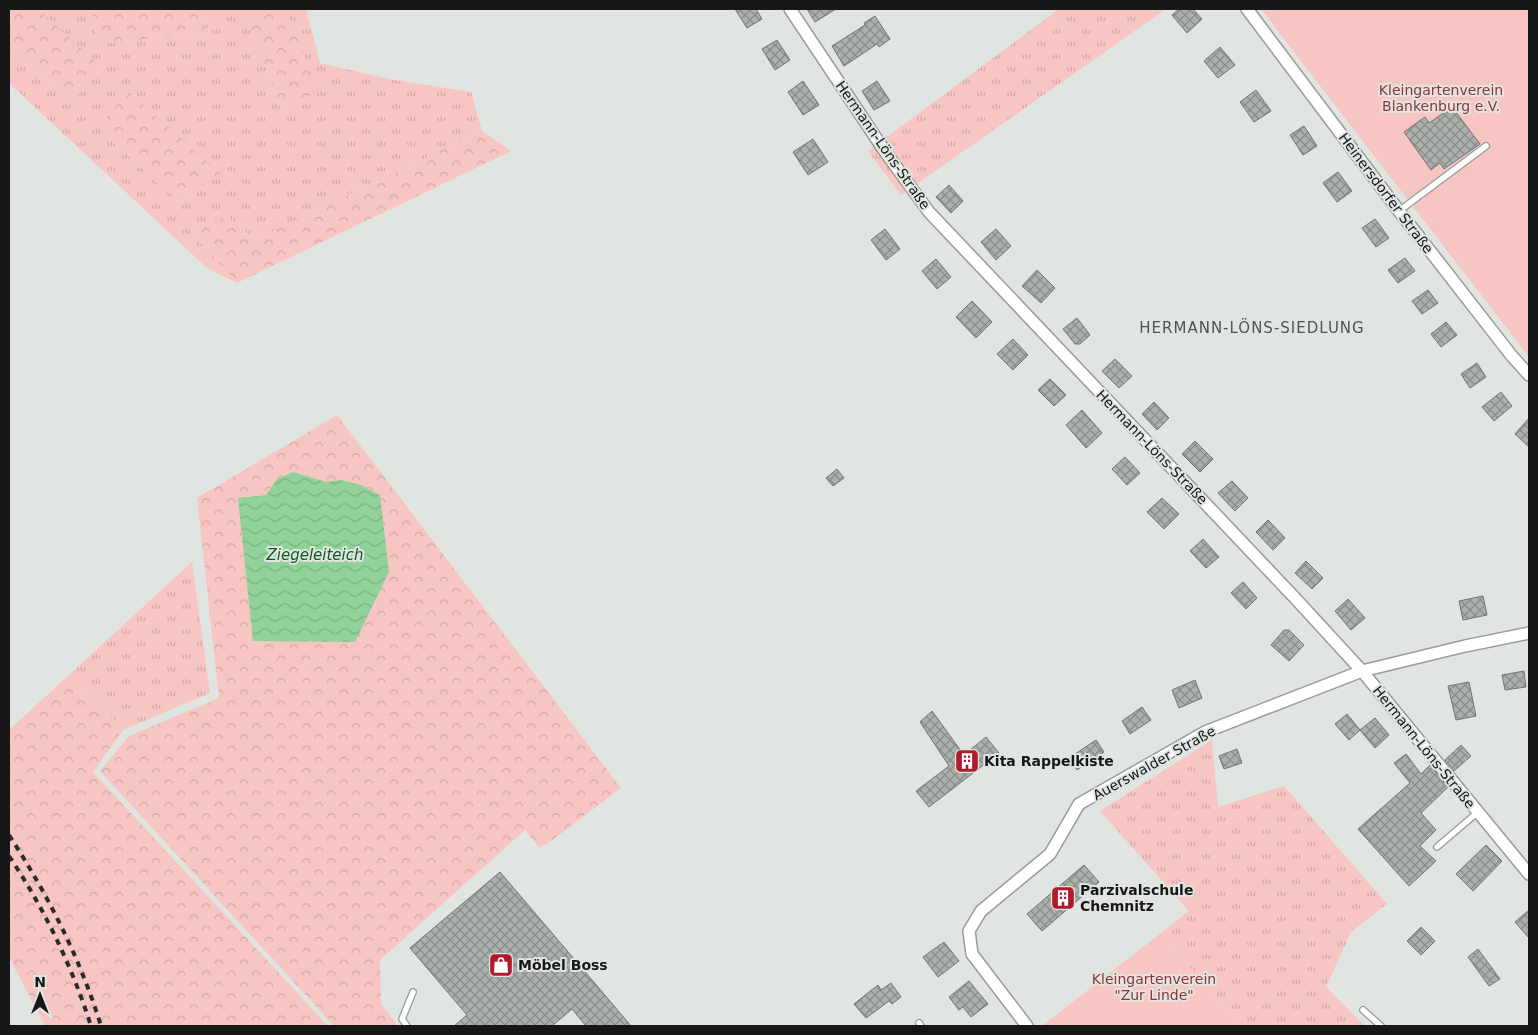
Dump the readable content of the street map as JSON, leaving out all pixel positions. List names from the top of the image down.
{
  "streets": {
    "street": ["Hermann-Löns-Straße", "Heinersdorfer Straße", "Auerswalder Straße"]
  },
  "crossings": [
    ["Hermann-Löns-Straße", "Auerswalder Straße"]
  ],
  "districts": ["HERMANN-LÖNS-SIEDLUNG"],
  "water": ["Ziegeleiteich"],
  "parks": ["Kleingartenverein Blankenburg e.V.", "Kleingartenverein \"Zur Linde\""],
  "places": {
    "building": ["Kita Rappelkiste", "Parzivalschule Chemnitz"],
    "shop": ["Möbel Boss"]
  },
  "north": "top"
}
